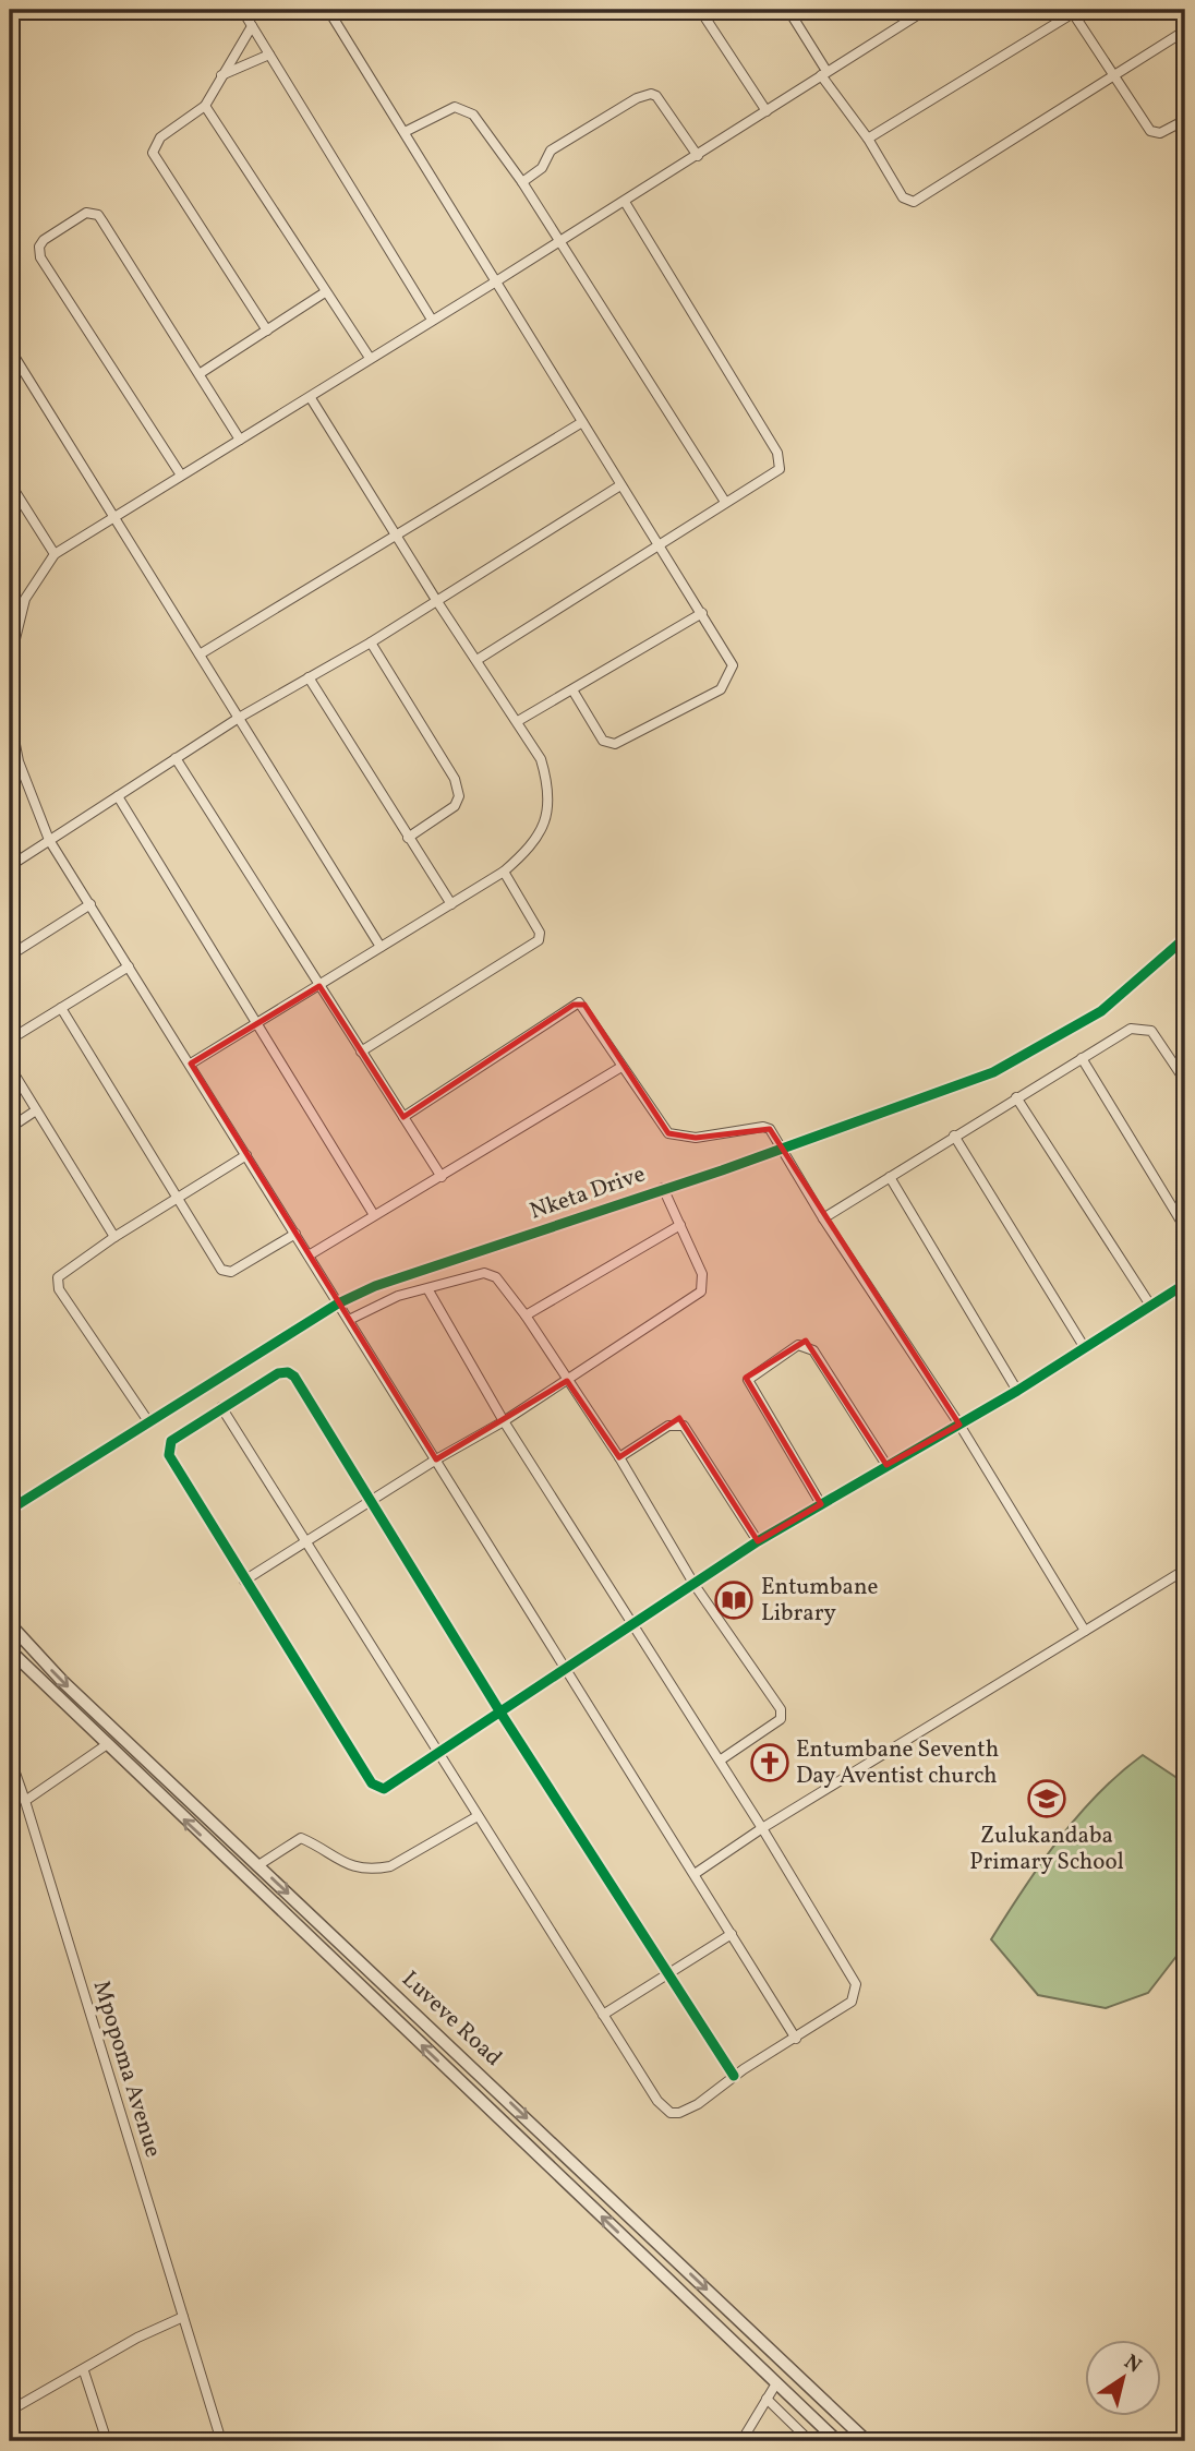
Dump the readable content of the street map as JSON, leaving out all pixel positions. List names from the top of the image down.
{
  "streets": {
    "street": ["Nketa Drive", "Luveve Road", "Mpopoma Avenue"]
  },
  "places": {
    "library": ["Entumbane Library"],
    "church": ["Entumbane Seventh Day Aventist church"],
    "school or university": ["Zulukandaba Primary School"]
  },
  "north": "top right"
}
